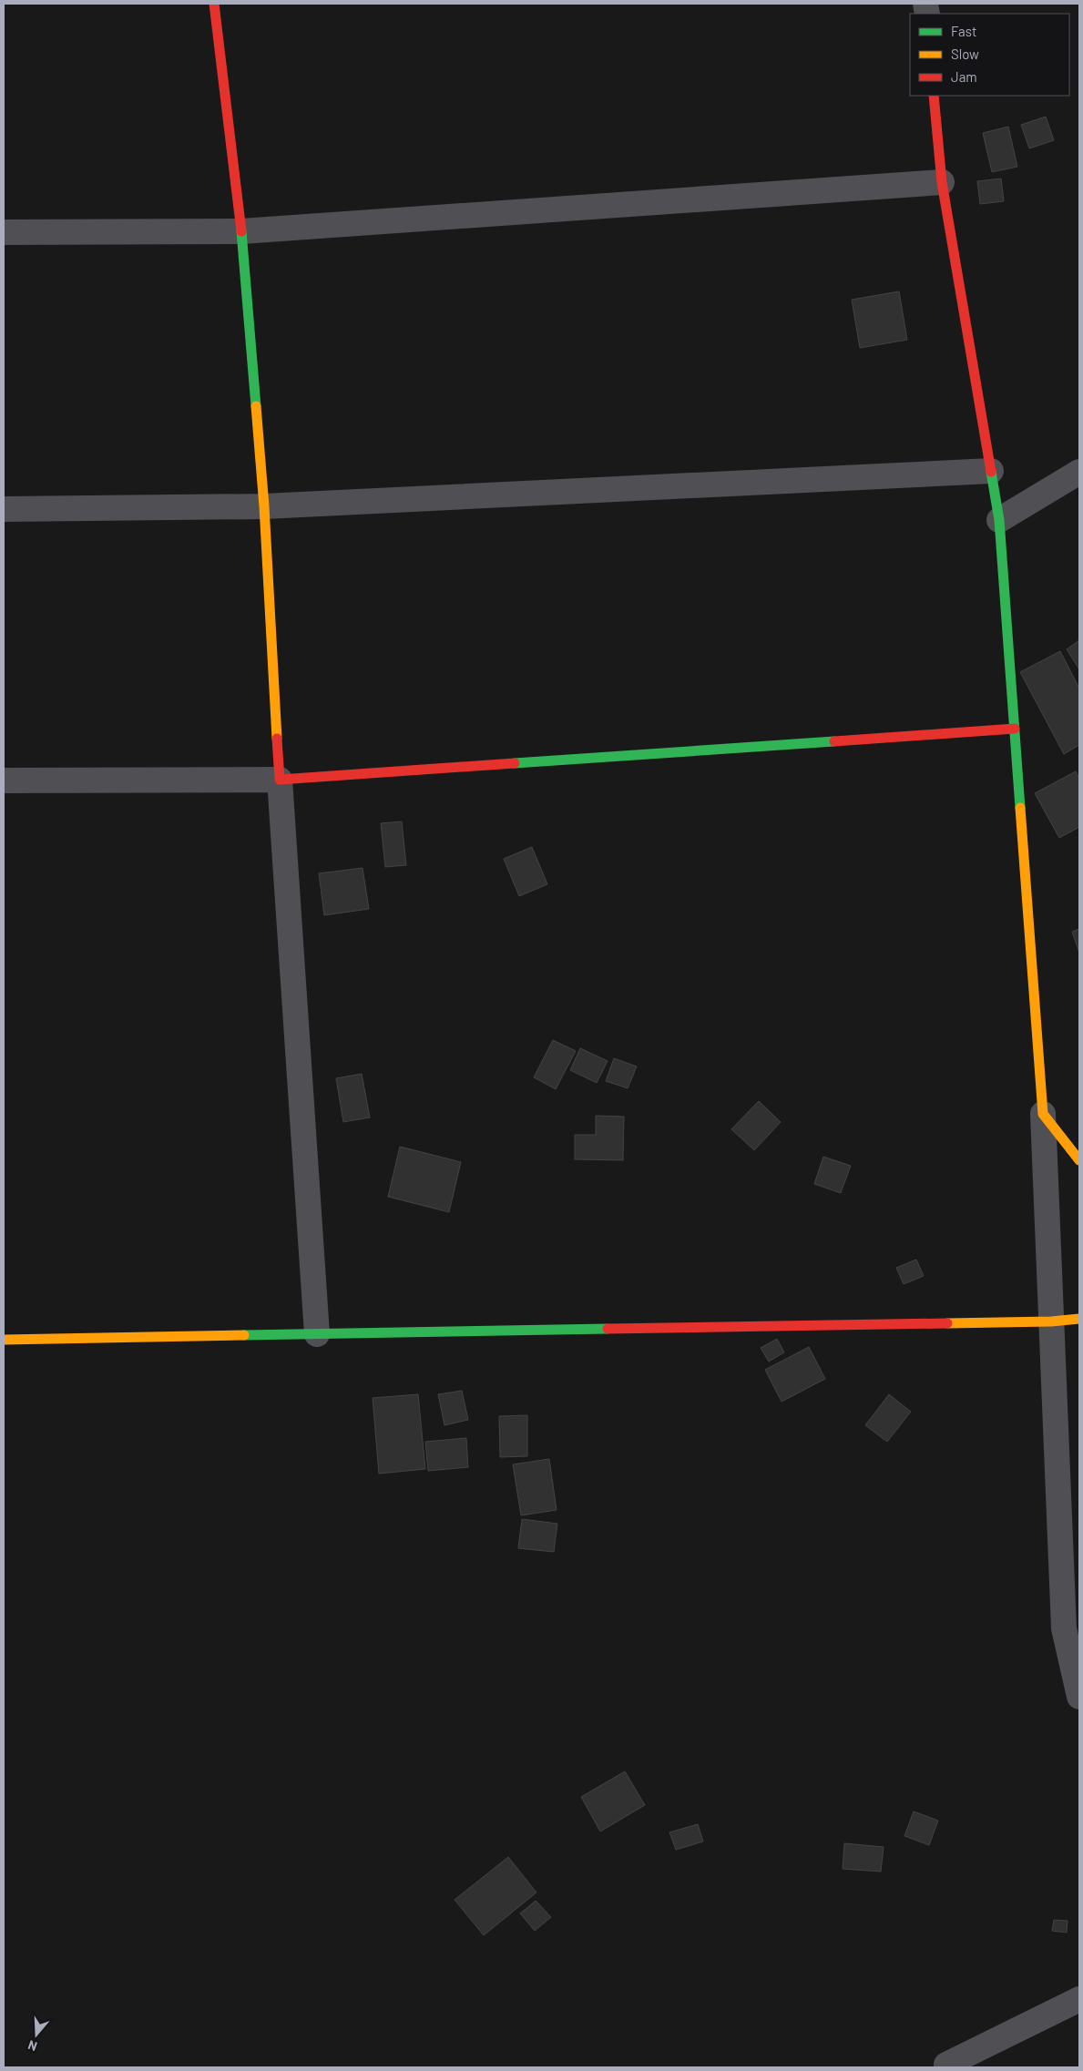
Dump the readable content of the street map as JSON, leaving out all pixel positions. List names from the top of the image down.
{
  "legend": ["Fast", "Slow", "Jam"],
  "north": "bottom"
}
